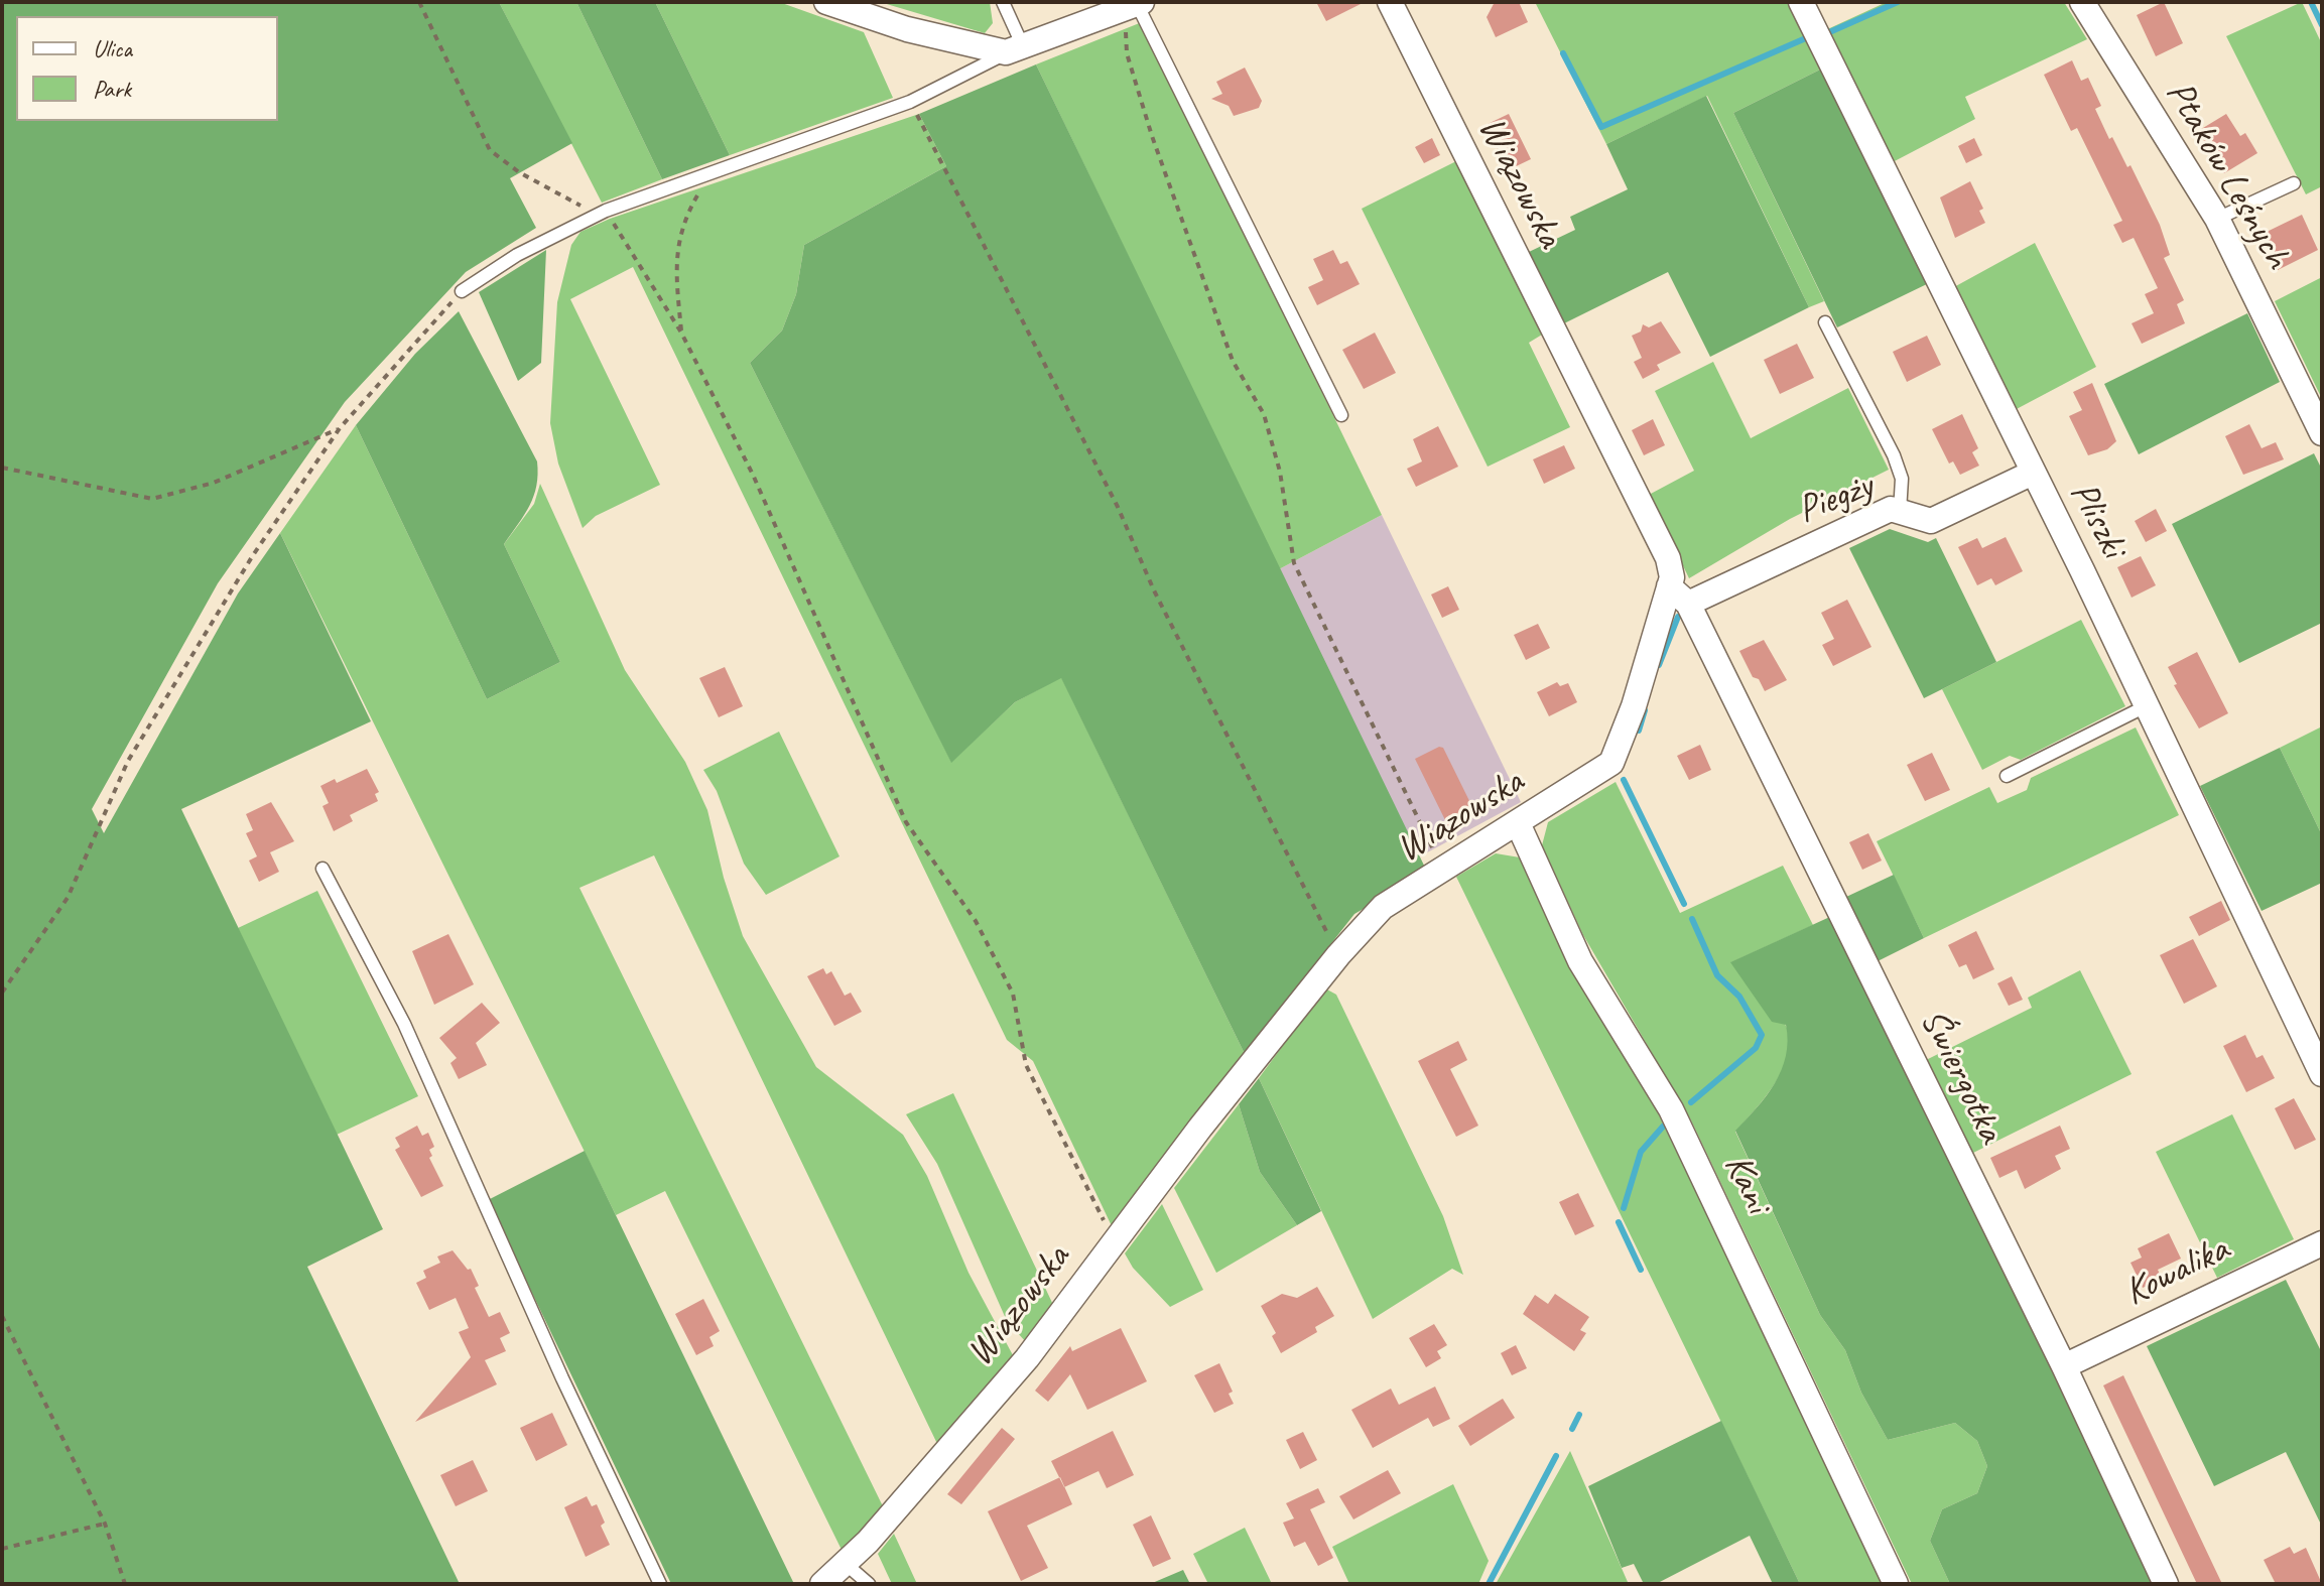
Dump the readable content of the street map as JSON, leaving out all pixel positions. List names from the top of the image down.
{
  "streets": {
    "street": [
      "Ptaków Leśnych",
      "Wiązowska",
      "Piegży",
      "Pliszki",
      "Świergotka",
      "Kani",
      "Kowalika"
    ]
  },
  "crossings": [
    ["Wiązowska", "Kani"],
    ["Piegży", "Pliszki"],
    ["Piegży", "Świergotka"],
    ["Świergotka", "Kowalika"]
  ],
  "legend": ["Ulica", "Park"]
}
